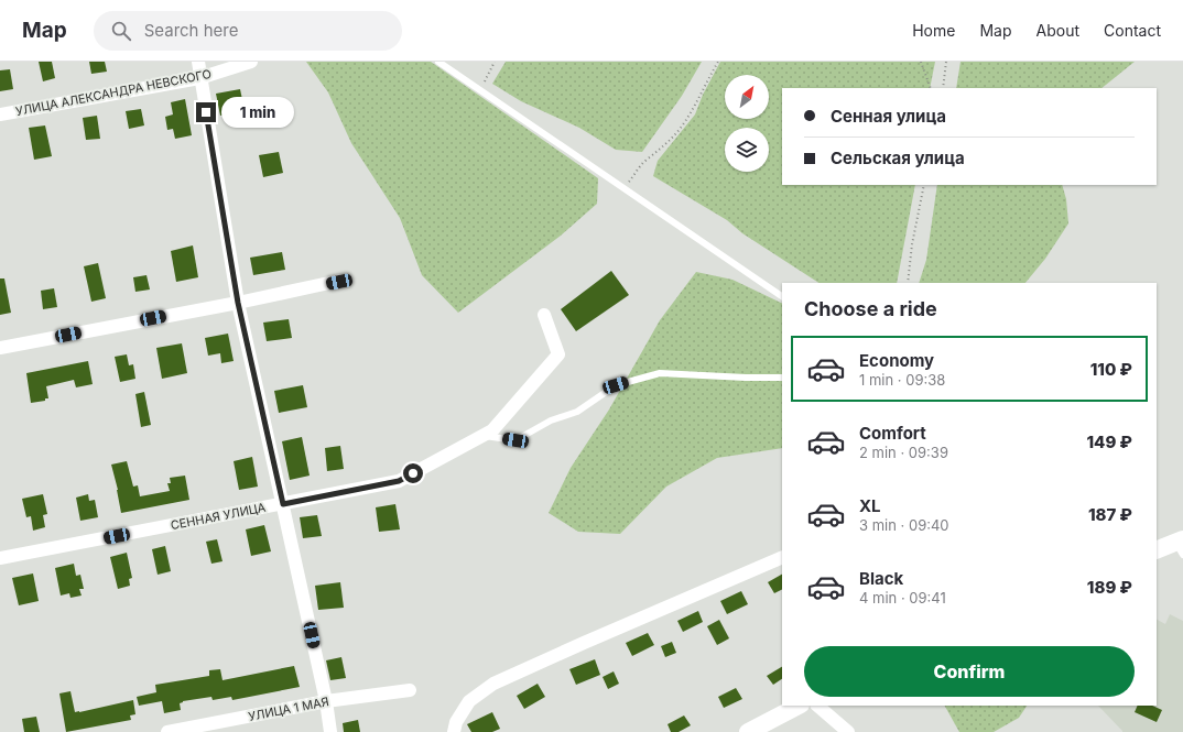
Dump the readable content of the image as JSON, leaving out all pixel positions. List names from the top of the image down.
{
  "streets": {
    "street": ["УЛИЦА АЛЕКСАНДРА НЕВСКОГО", "СЕННАЯ УЛИЦА", "УЛИЦА 1 МАЯ"]
  },
  "north": "top right",
  "page": {
    "header": "Map",
    "search": "Search here",
    "nav": [
      "Home",
      "Map",
      "About",
      "Contact"
    ],
    "banner": ["Сенная улица", "Сельская улица"],
    "bubble": "1 min",
    "heading": "Choose a ride",
    "list": [
      {
        "name": "Economy",
        "note": "1 min · 09:38",
        "value": "110 ₽"
      },
      {
        "name": "Comfort",
        "note": "2 min · 09:39",
        "value": "149 ₽"
      },
      {
        "name": "XL",
        "note": "3 min · 09:40",
        "value": "187 ₽"
      },
      {
        "name": "Black",
        "note": "4 min · 09:41",
        "value": "189 ₽"
      }
    ],
    "buttons": "Confirm"
  }
}
